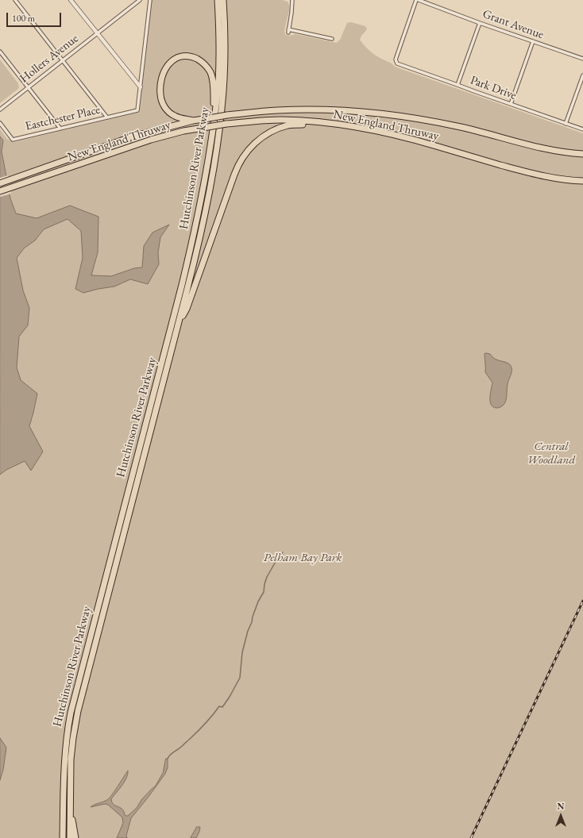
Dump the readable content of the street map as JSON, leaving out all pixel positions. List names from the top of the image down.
{
  "streets": {
    "highway": ["New England Thruway", "Hutchinson River Parkway"],
    "street": [
      "Grant Avenue",
      "Hollers Avenue",
      "Park Drive",
      "Eastchester Place"
    ]
  },
  "parks": ["Central Woodland", "Pelham Bay Park"],
  "scale_bar": "100 m",
  "north": "top"
}
